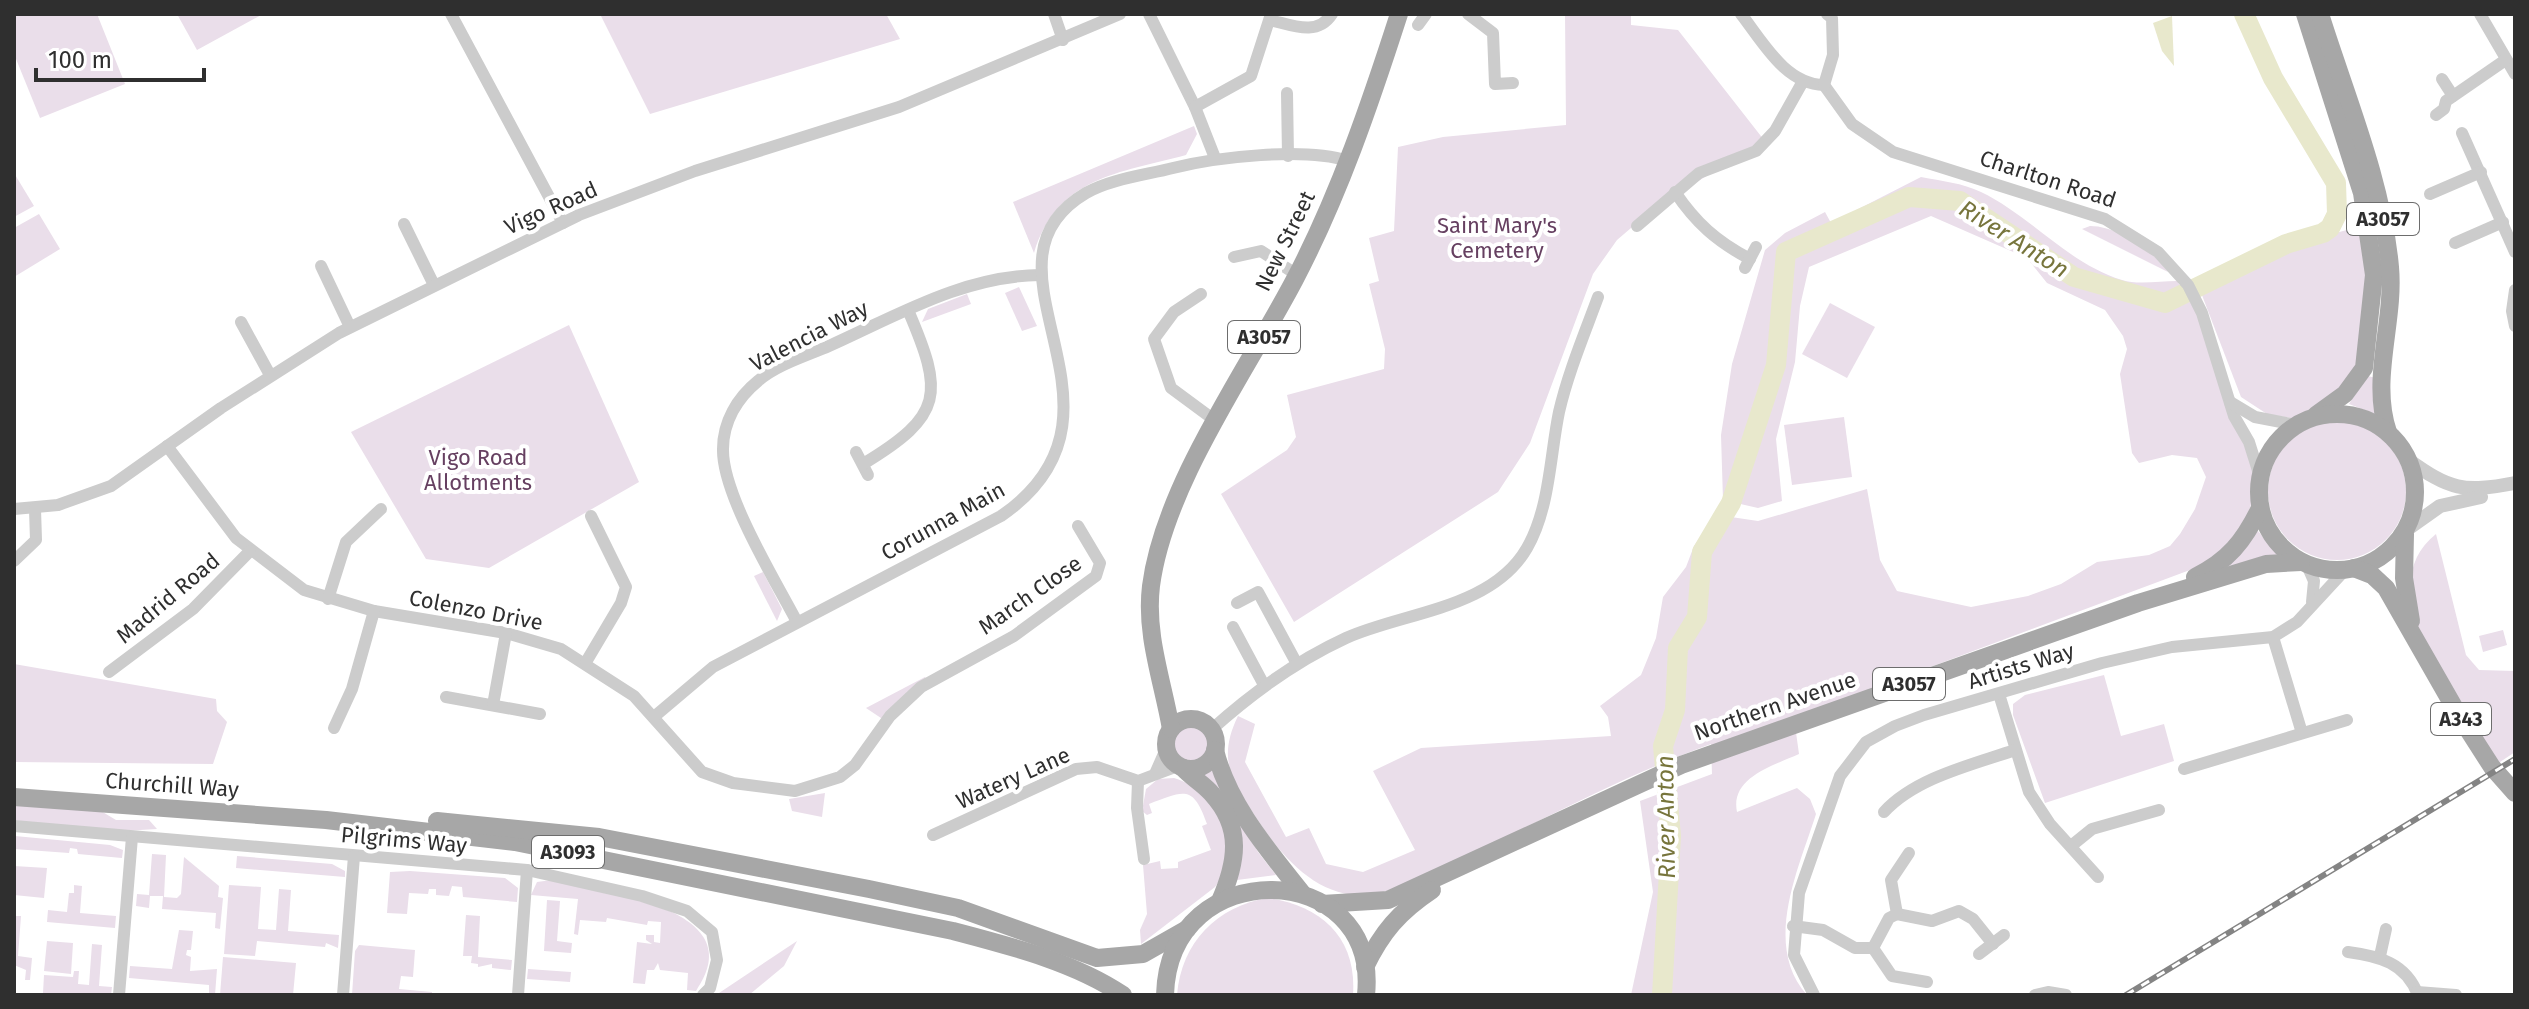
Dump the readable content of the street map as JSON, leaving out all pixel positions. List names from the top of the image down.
{
  "streets": {
    "main road": [
      "A3057",
      "New Street",
      "Northern Avenue",
      "A343",
      "Churchill Way",
      "A3093"
    ],
    "street": [
      "Charlton Road",
      "Vigo Road",
      "Valencia Way",
      "Corunna Main",
      "March Close",
      "Madrid Road",
      "Colenzo Drive",
      "Artists Way",
      "Watery Lane",
      "Pilgrims Way"
    ]
  },
  "crossings": [
    ["Charlton Road", "A3057"],
    ["Charlton Road", "Northern Avenue"],
    ["Charlton Road", "A343"],
    ["Vigo Road", "Colenzo Drive"],
    ["A3057", "New Street"],
    ["A3057", "Northern Avenue"],
    ["A3057", "A343"],
    ["A3057", "A3093"],
    ["New Street", "Corunna Main"],
    ["Valencia Way", "Corunna Main"],
    ["Corunna Main", "Colenzo Drive"],
    ["March Close", "Colenzo Drive"],
    ["Madrid Road", "Colenzo Drive"],
    ["Northern Avenue", "A343"],
    ["Churchill Way", "A3093"]
  ],
  "water": ["River Anton"],
  "parks": ["Saint Mary's Cemetery", "Vigo Road Allotments"],
  "scale_bar": "100 m"
}
